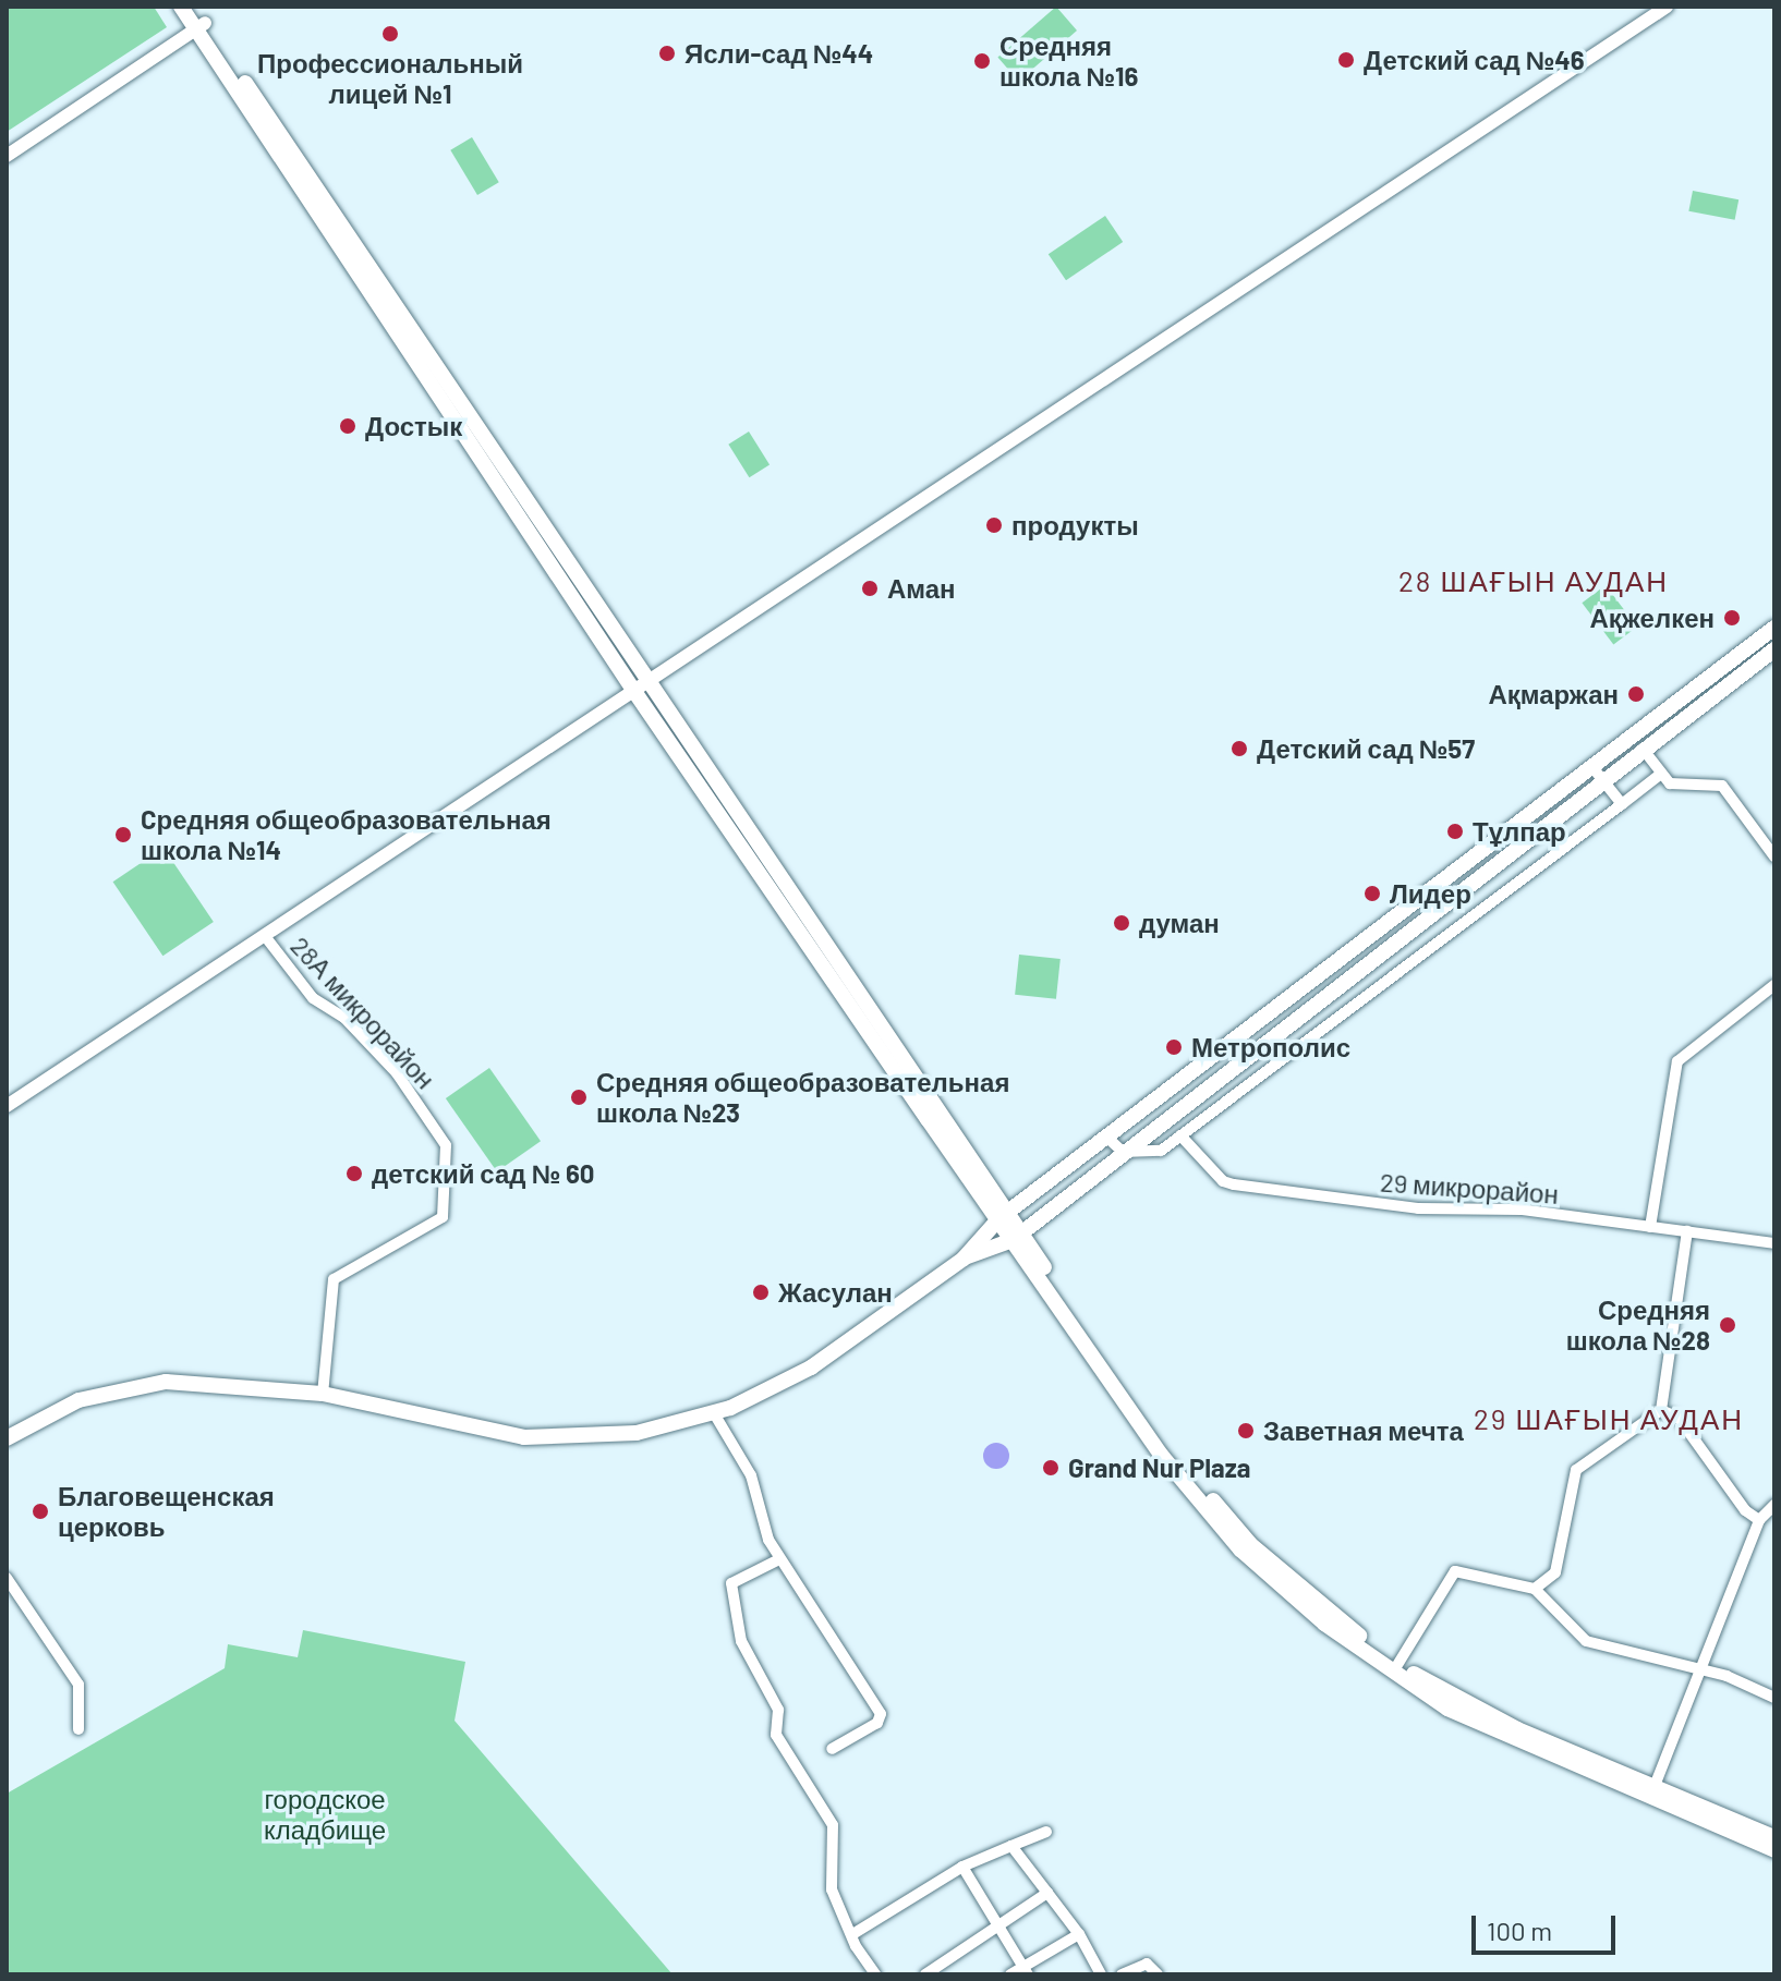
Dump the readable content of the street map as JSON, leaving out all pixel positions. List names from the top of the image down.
{
  "streets": {
    "street": ["28А микрорайон", "29 микрорайон"]
  },
  "districts": ["28 ШАҒЫН АУДАН", "29 ШАҒЫН АУДАН"],
  "parks": ["городское кладбище"],
  "places": [
    "Профессиональный лицей №1",
    "Ясли-сад №44",
    "Детский сад №46",
    "Средняя школа №16",
    "Достык",
    "продукты",
    "Аман",
    "Ақжелкен",
    "Ақмаржан",
    "Детский сад №57",
    "Тұлпар",
    "Cредняя общеобразовательная школа №14",
    "Лидер",
    "думан",
    "Метрополис",
    "Средняя общеобразовательная школа №23",
    "детский сад № 60",
    "Жасулан",
    "Средняя школа №28",
    "Заветная мечта",
    "Grand Nur Plaza",
    "Благовещенская церковь"
  ],
  "scale_bar": "100 m"
}
